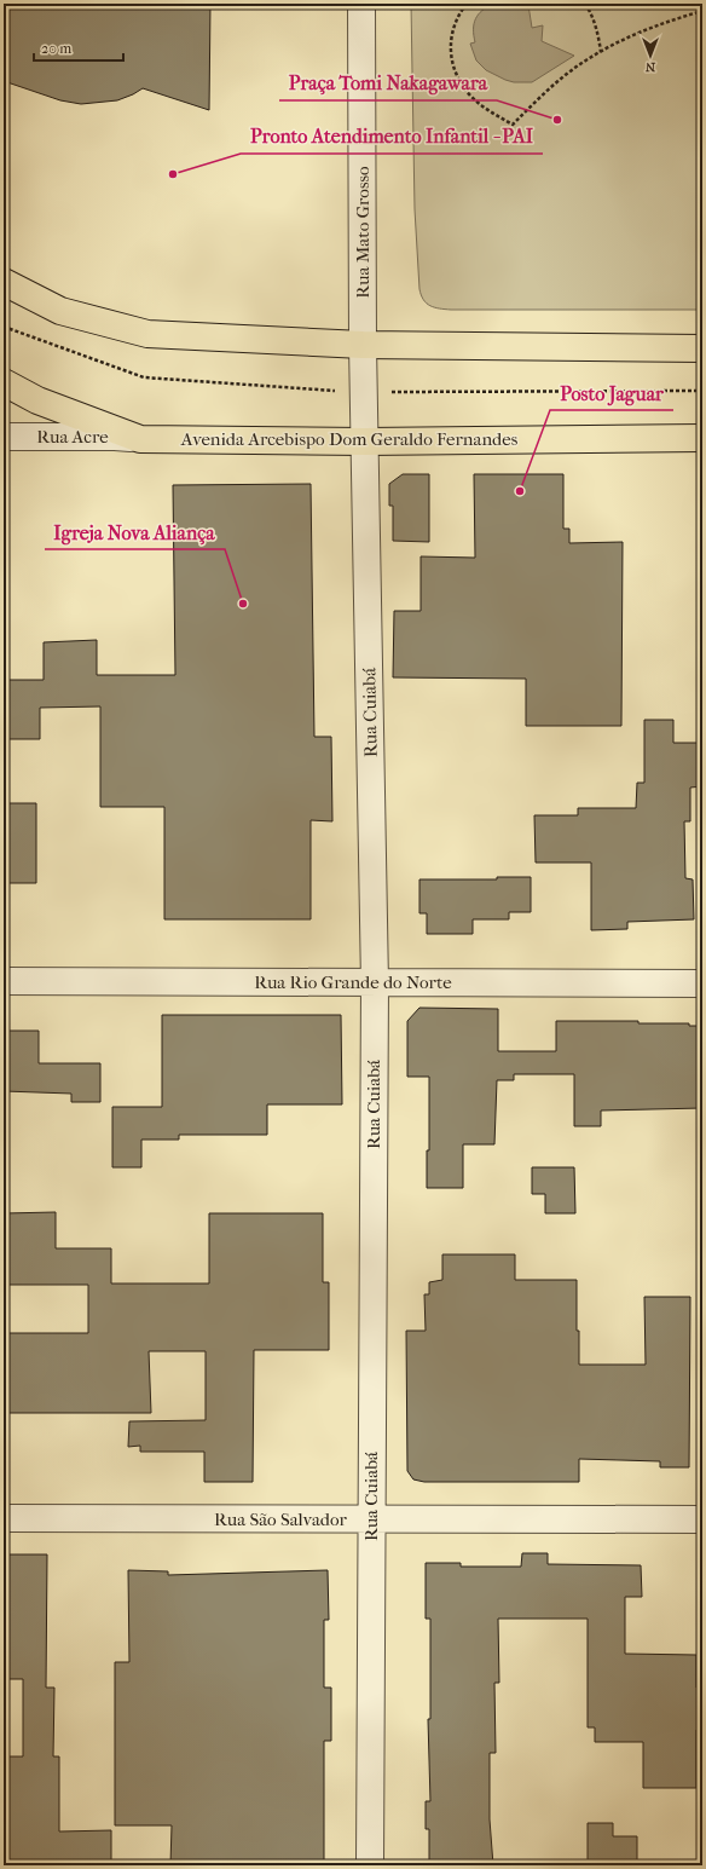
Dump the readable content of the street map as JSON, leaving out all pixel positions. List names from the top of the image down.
{
  "streets": {
    "main road": ["Avenida Arcebispo Dom Geraldo Fernandes"],
    "street": [
      "Rua Mato Grosso",
      "Rua Acre",
      "Rua Cuiabá",
      "Rua Rio Grande do Norte",
      "Rua São Salvador"
    ]
  },
  "crossings": [
    ["Rua Mato Grosso", "Rua Cuiabá"],
    ["Rua Acre", "Avenida Arcebispo Dom Geraldo Fernandes"],
    ["Avenida Arcebispo Dom Geraldo Fernandes", "Rua Cuiabá"],
    ["Rua Cuiabá", "Rua Rio Grande do Norte"],
    ["Rua Cuiabá", "Rua São Salvador"]
  ],
  "places": [
    "Praça Tomi Nakagawara",
    "Pronto Atendimento Infantil - PAI",
    "Posto Jaguar",
    "Igreja Nova Aliança"
  ],
  "scale_bar": "20 m",
  "north": "bottom"
}
